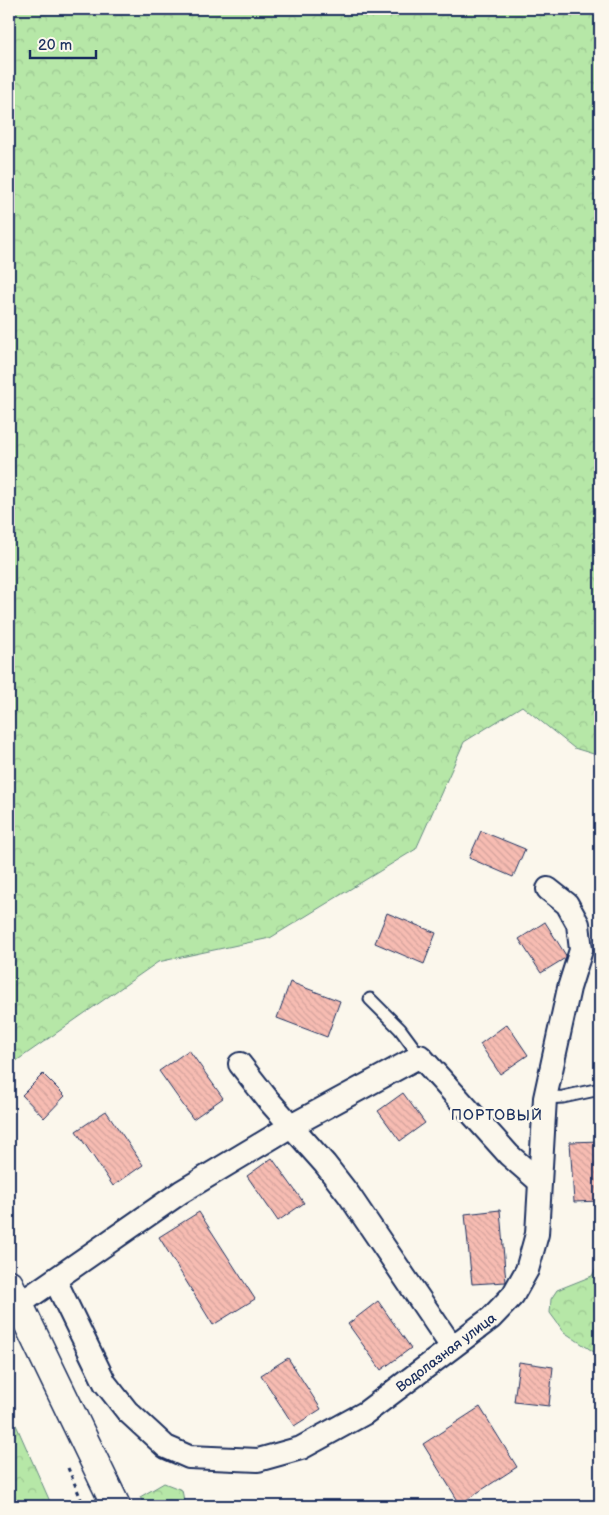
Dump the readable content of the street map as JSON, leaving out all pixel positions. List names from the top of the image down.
{
  "streets": {
    "street": ["Водолазная улица"]
  },
  "districts": ["ПОРТОВЫЙ"],
  "scale_bar": "20 m"
}
